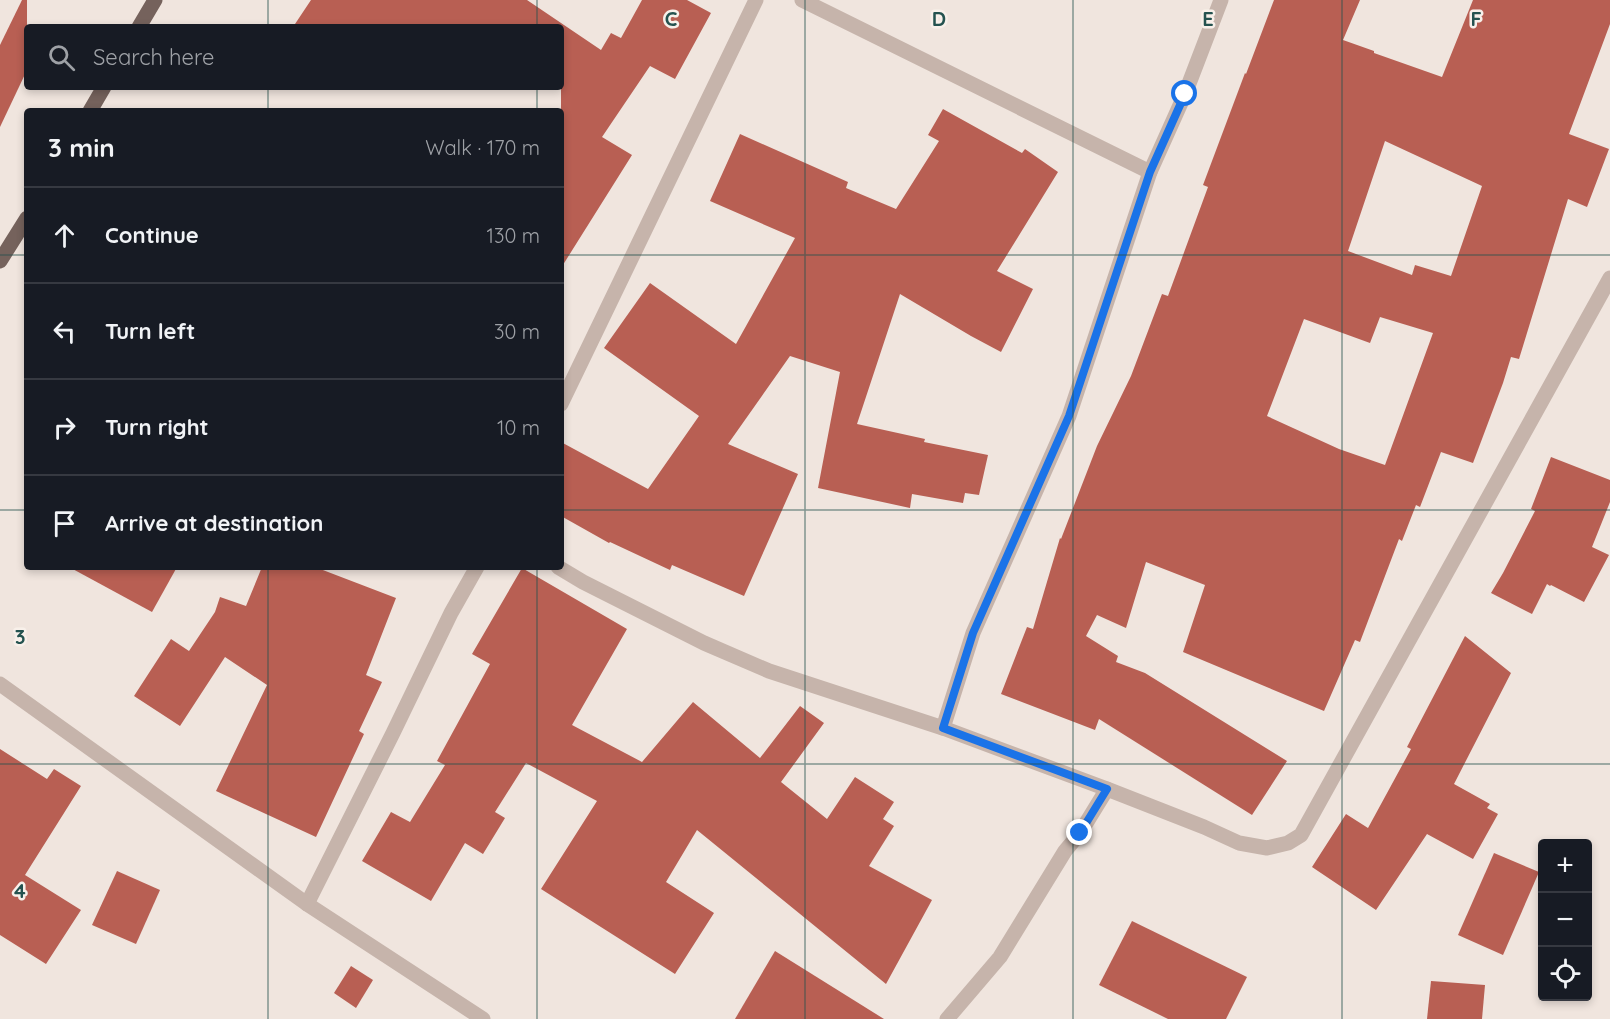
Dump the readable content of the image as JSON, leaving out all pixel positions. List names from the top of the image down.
{
  "page": {
    "search": "Search here",
    "heading": ["3 min", "Walk · 170 m"],
    "list": [
      ["Continue", "130 m"],
      ["Turn left", "30 m"],
      ["Turn right", "10 m"],
      "Arrive at destination"
    ],
    "map_buttons": ["+", "−"]
  },
  "grid": {
    "columns": [
      "C",
      "D",
      "E",
      "F"
    ],
    "rows": ["3", "4"]
  }
}
